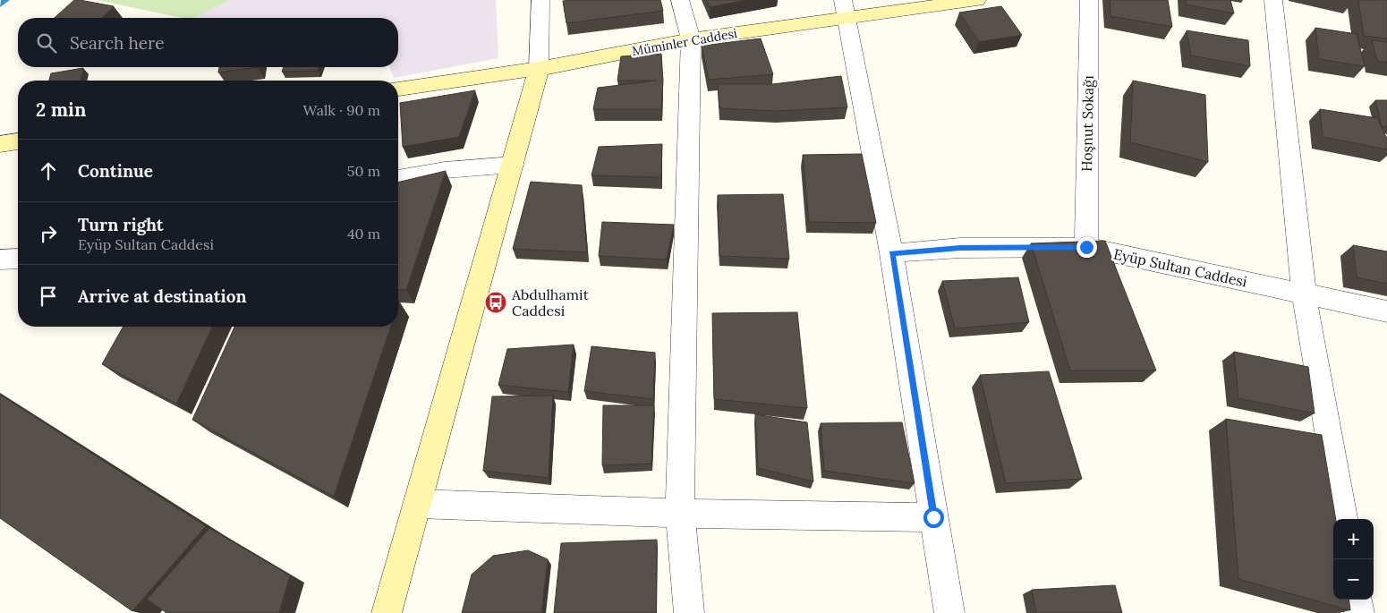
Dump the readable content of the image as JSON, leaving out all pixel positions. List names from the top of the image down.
{
  "streets": {
    "street": ["Müminler Caddesi", "Hoşnut Sokağı", "Eyüp Sultan Caddesi"]
  },
  "crossings": [
    ["Hoşnut Sokağı", "Eyüp Sultan Caddesi"]
  ],
  "places": {
    "bus stop": ["Abdulhamit Caddesi"]
  },
  "page": {
    "search": "Search here",
    "heading": ["2 min", "Walk · 90 m"],
    "list": [
      ["Continue", "50 m"],
      ["Turn right", "Eyüp Sultan Caddesi", "40 m"],
      "Arrive at destination"
    ],
    "map_buttons": ["+", "−"]
  }
}
